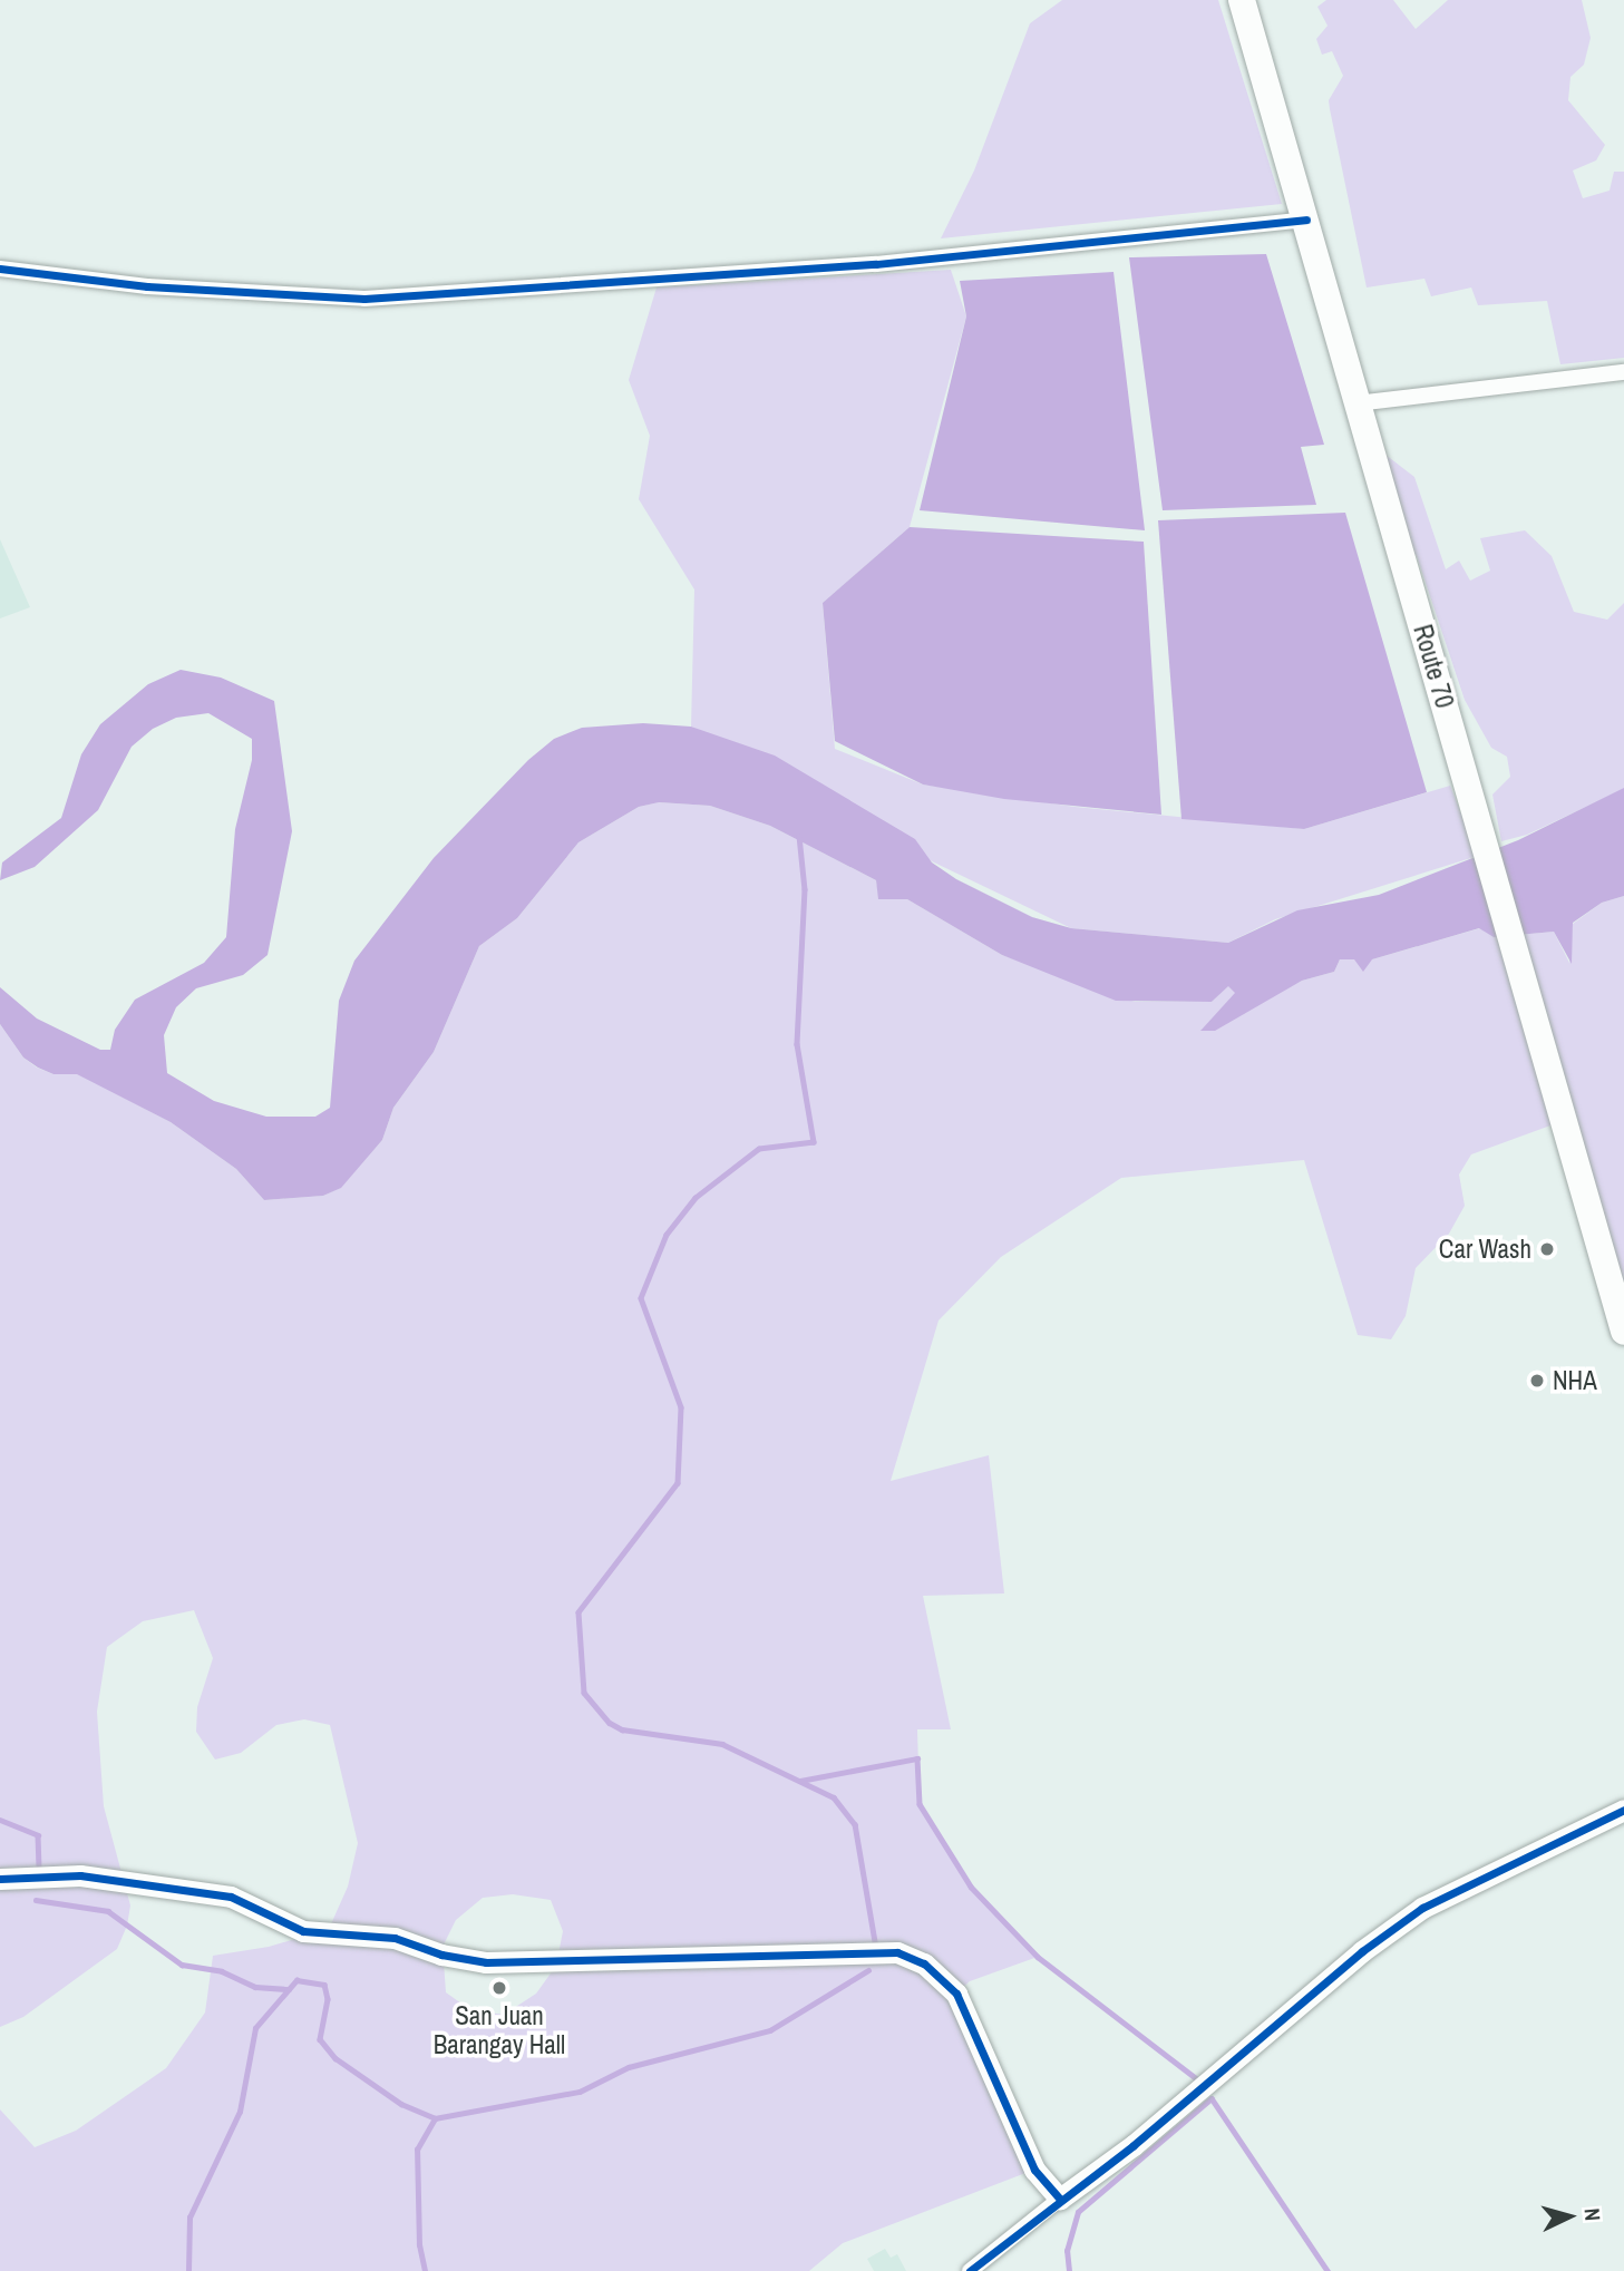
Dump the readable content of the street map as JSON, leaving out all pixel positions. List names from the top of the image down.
{
  "streets": {
    "highway": ["Route 70"]
  },
  "places": ["Car Wash", "NHA", "San Juan Barangay Hall"],
  "north": "right"
}
